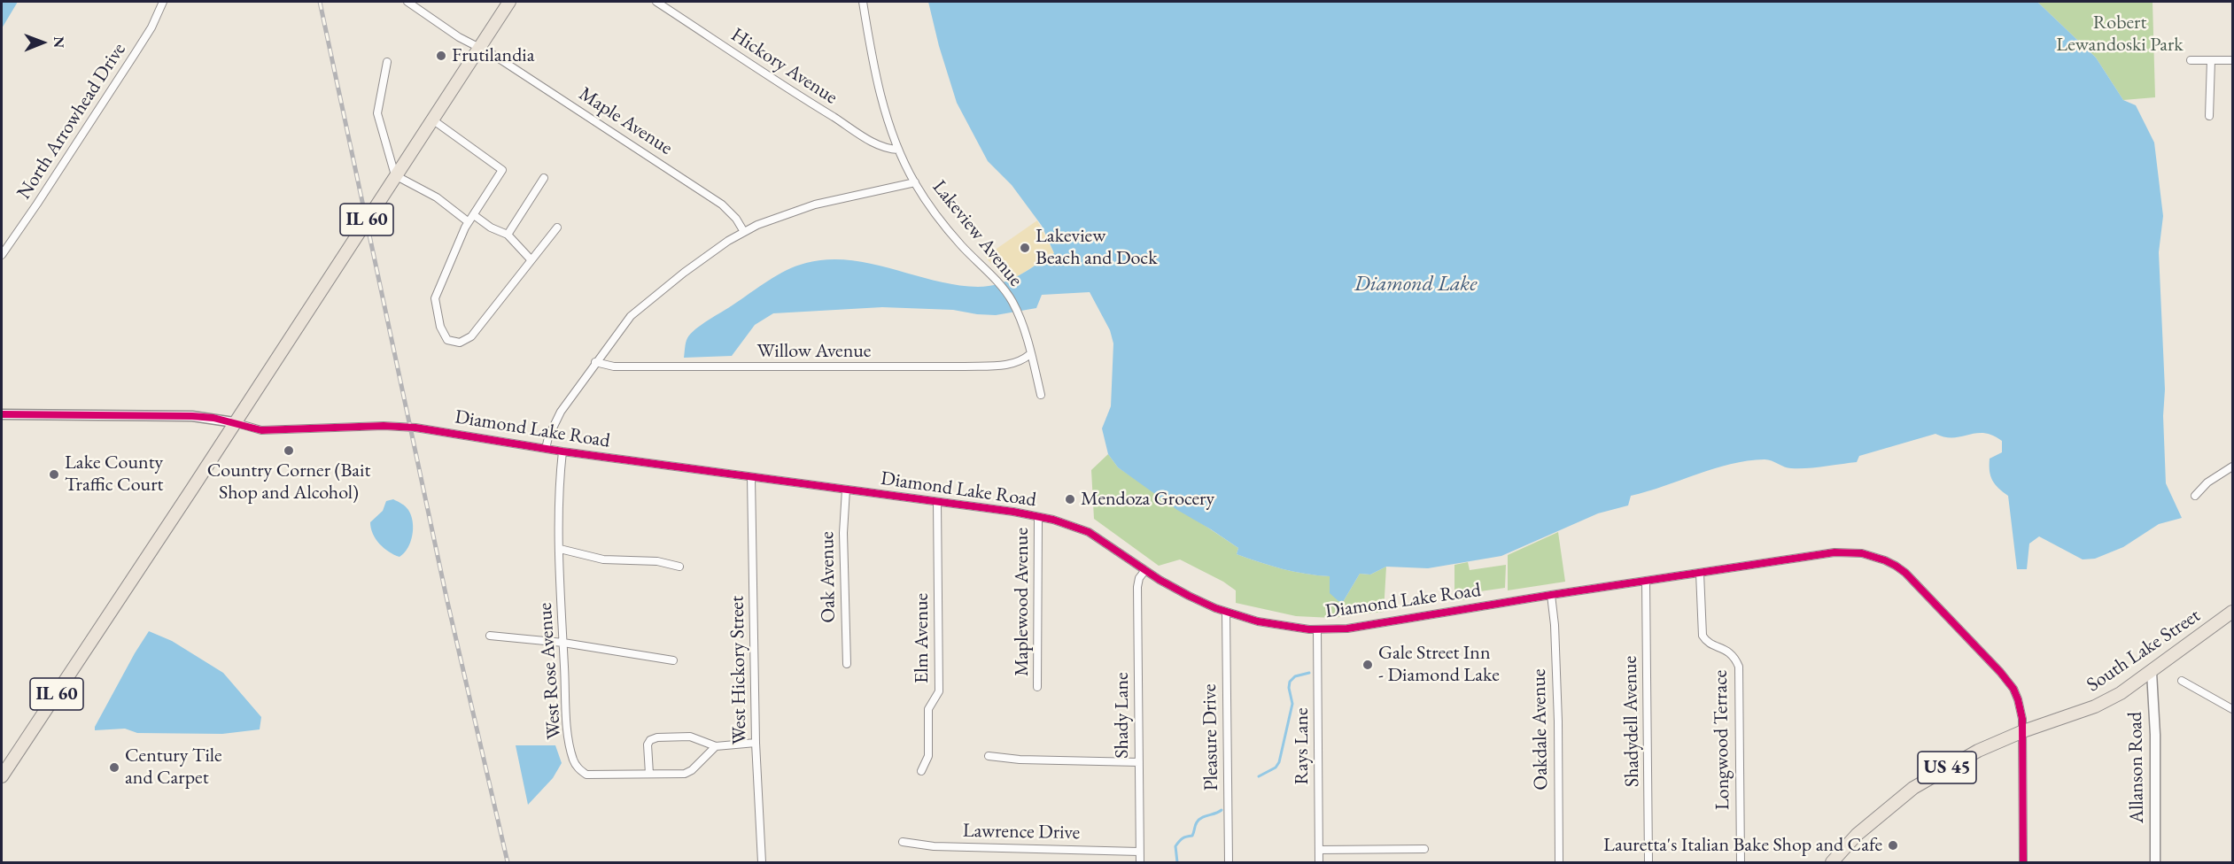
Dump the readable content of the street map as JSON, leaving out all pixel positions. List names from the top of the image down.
{
  "streets": {
    "main road": ["IL 60", "South Lake Street", "US 45"],
    "street": [
      "Hickory Avenue",
      "North Arrowhead Drive",
      "Maple Avenue",
      "Lakeview Avenue",
      "Willow Avenue",
      "Diamond Lake Road",
      "Oak Avenue",
      "Maplewood Avenue",
      "Elm Avenue",
      "West Hickory Street",
      "West Rose Avenue",
      "Shady Lane",
      "Shadydell Avenue",
      "Oakdale Avenue",
      "Pleasure Drive",
      "Longwood Terrace",
      "Rays Lane",
      "Allanson Road",
      "Lawrence Drive"
    ]
  },
  "crossings": [
    ["Hickory Avenue", "Lakeview Avenue"],
    ["Maple Avenue", "IL 60"],
    ["IL 60", "Diamond Lake Road"],
    ["Lakeview Avenue", "Willow Avenue"],
    ["Diamond Lake Road", "Oak Avenue"],
    ["Diamond Lake Road", "Maplewood Avenue"],
    ["Diamond Lake Road", "Elm Avenue"],
    ["Diamond Lake Road", "South Lake Street"],
    ["Diamond Lake Road", "West Hickory Street"],
    ["Diamond Lake Road", "West Rose Avenue"],
    ["Diamond Lake Road", "Shady Lane"],
    ["Diamond Lake Road", "Shadydell Avenue"],
    ["Diamond Lake Road", "Oakdale Avenue"],
    ["Diamond Lake Road", "Pleasure Drive"],
    ["Diamond Lake Road", "Longwood Terrace"],
    ["Diamond Lake Road", "Rays Lane"],
    ["South Lake Street", "Allanson Road"],
    ["Shady Lane", "Lawrence Drive"]
  ],
  "water": ["Diamond Lake"],
  "parks": ["Robert Lewandoski Park"],
  "places": [
    "Frutilandia",
    "Lakeview Beach and Dock",
    "Country Corner (Bait Shop and Alcohol)",
    "Lake County Traffic Court",
    "Mendoza Grocery",
    "Gale Street Inn - Diamond Lake",
    "Century Tile and Carpet",
    "Lauretta's Italian Bake Shop and Cafe"
  ],
  "north": "right"
}
